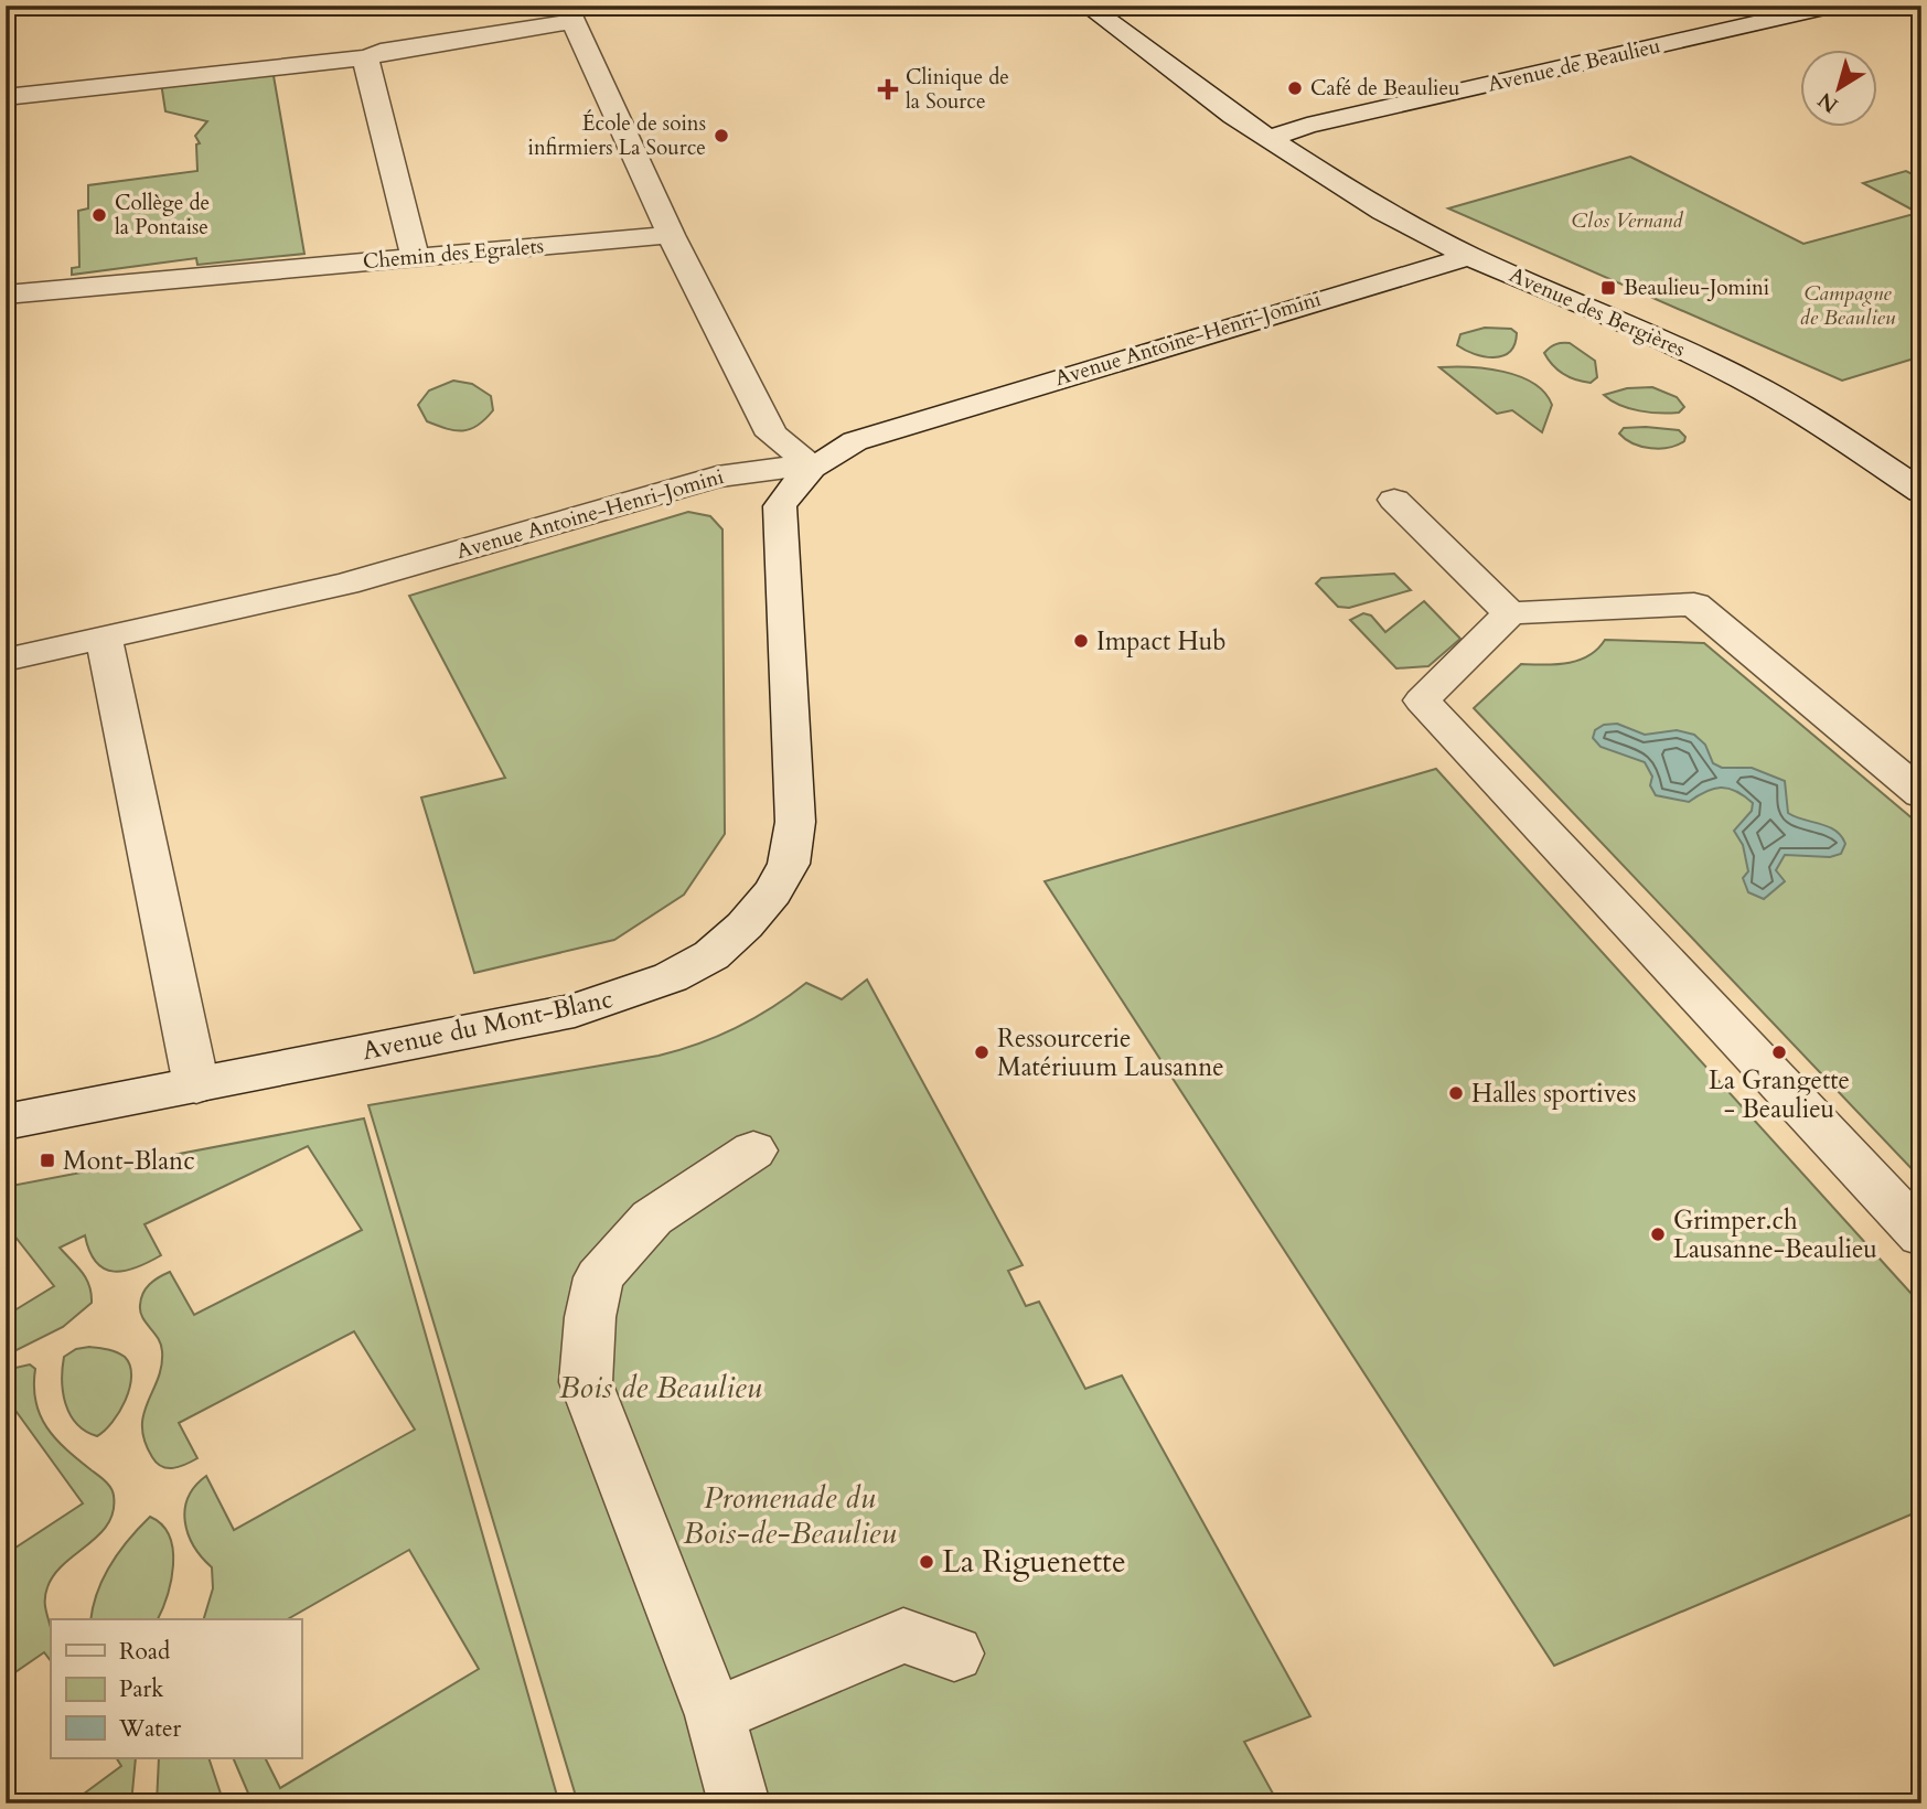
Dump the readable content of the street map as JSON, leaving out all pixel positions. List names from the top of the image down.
{
  "streets": {
    "street": [
      "Avenue de Beaulieu",
      "Chemin des Egralets",
      "Avenue des Bergières",
      "Avenue Antoine-Henri-Jomini",
      "Avenue du Mont-Blanc"
    ]
  },
  "crossings": [
    ["Avenue de Beaulieu", "Avenue des Bergières"],
    ["Avenue des Bergières", "Avenue Antoine-Henri-Jomini"],
    ["Avenue Antoine-Henri-Jomini", "Avenue du Mont-Blanc"]
  ],
  "parks": [
    "Clos Vernand",
    "Campagne de Beaulieu",
    "Bois de Beaulieu",
    "Promenade du Bois-de-Beaulieu"
  ],
  "places": {
    "other": [
      "Café de Beaulieu",
      "École de soins infirmiers La Source",
      "Collège de la Pontaise",
      "Impact Hub",
      "Ressourcerie Matériuum Lausanne",
      "La Grangette - Beaulieu",
      "Halles sportives",
      "Grimper.ch Lausanne-Beaulieu",
      "La Riguenette"
    ],
    "health": ["Clinique de la Source"],
    "transit": ["Beaulieu-Jomini", "Mont-Blanc"]
  },
  "legend": ["Road", "Park", "Water"],
  "north": "bottom left"
}
